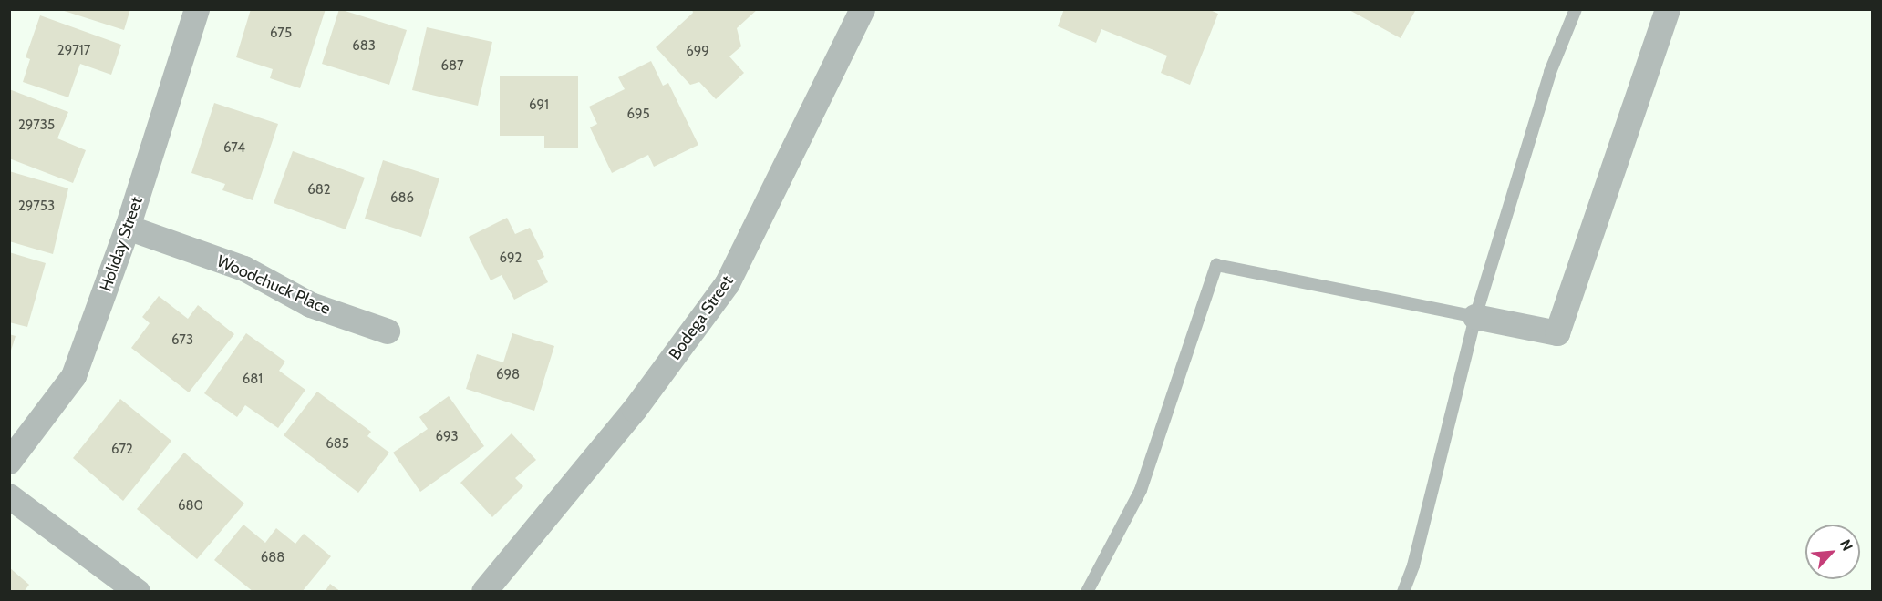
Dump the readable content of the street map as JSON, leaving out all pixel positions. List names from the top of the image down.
{
  "streets": {
    "street": ["Holiday Street", "Woodchuck Place", "Bodega Street"]
  },
  "crossings": [
    ["Holiday Street", "Woodchuck Place"]
  ],
  "house_numbers": [
    "675",
    "683",
    "29717",
    "699",
    "687",
    "691",
    "695",
    "29735",
    "674",
    "682",
    "686",
    "29753",
    "692",
    "673",
    "698",
    "681",
    "693",
    "685",
    "672",
    "680",
    "688"
  ],
  "north": "top right"
}
